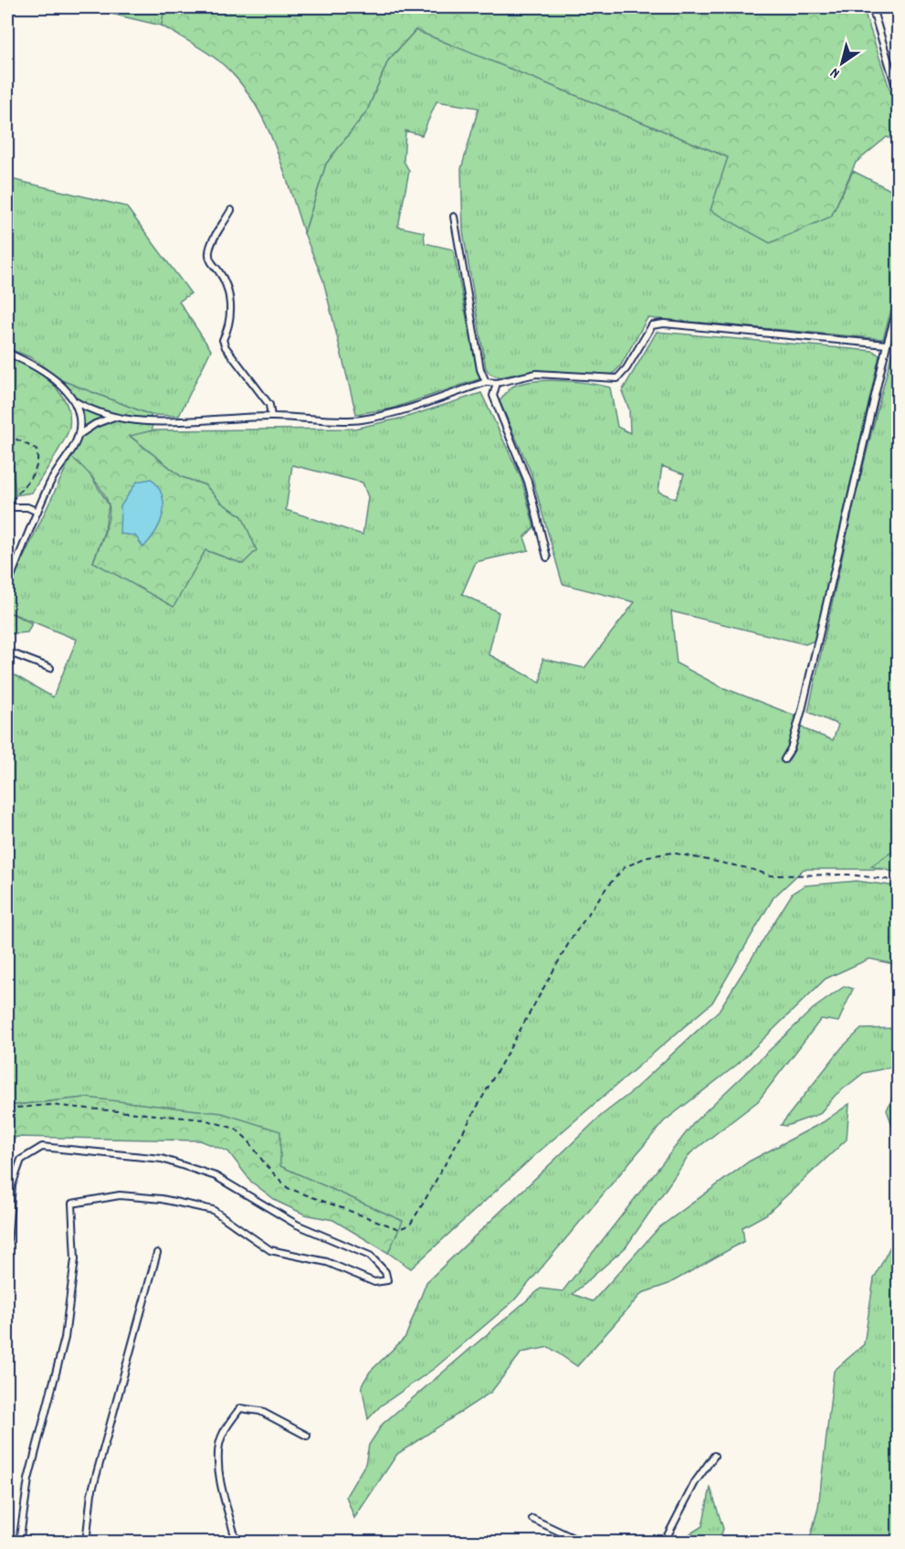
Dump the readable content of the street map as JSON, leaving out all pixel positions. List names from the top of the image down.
{
  "north": "bottom left"
}
